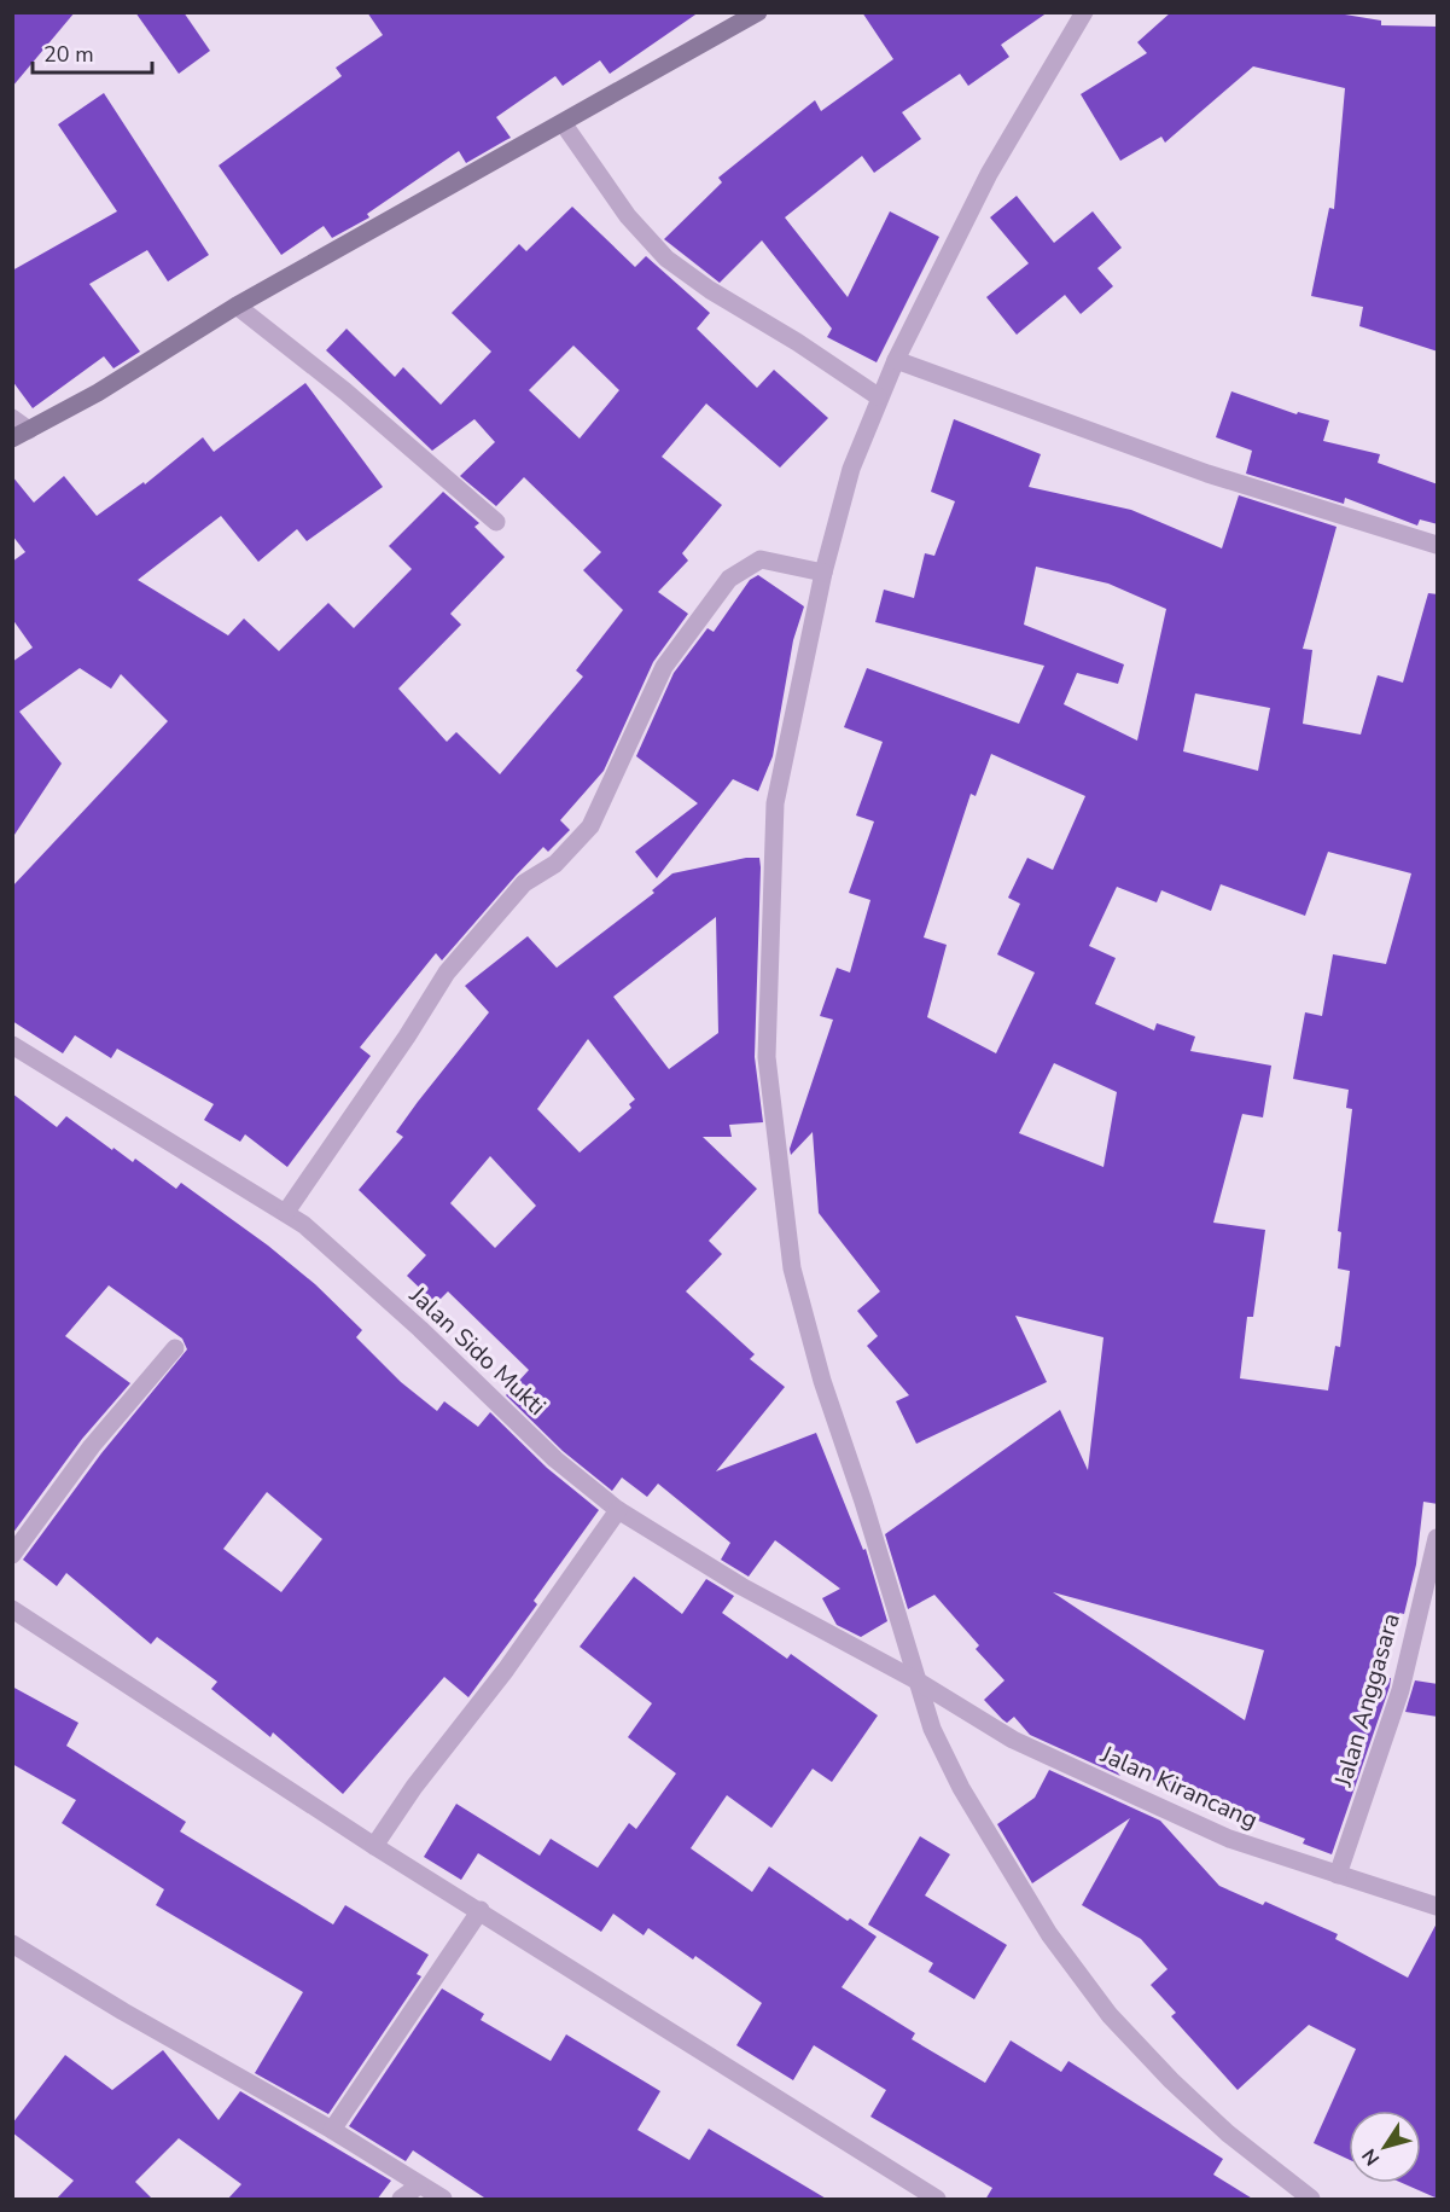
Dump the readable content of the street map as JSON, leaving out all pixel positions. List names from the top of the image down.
{
  "streets": {
    "street": ["Jalan Sido Mukti", "Jalan Anggasara", "Jalan Kirancang"]
  },
  "crossings": [
    ["Jalan Sido Mukti", "Jalan Kirancang"],
    ["Jalan Anggasara", "Jalan Kirancang"]
  ],
  "scale_bar": "20 m",
  "north": "bottom left"
}
